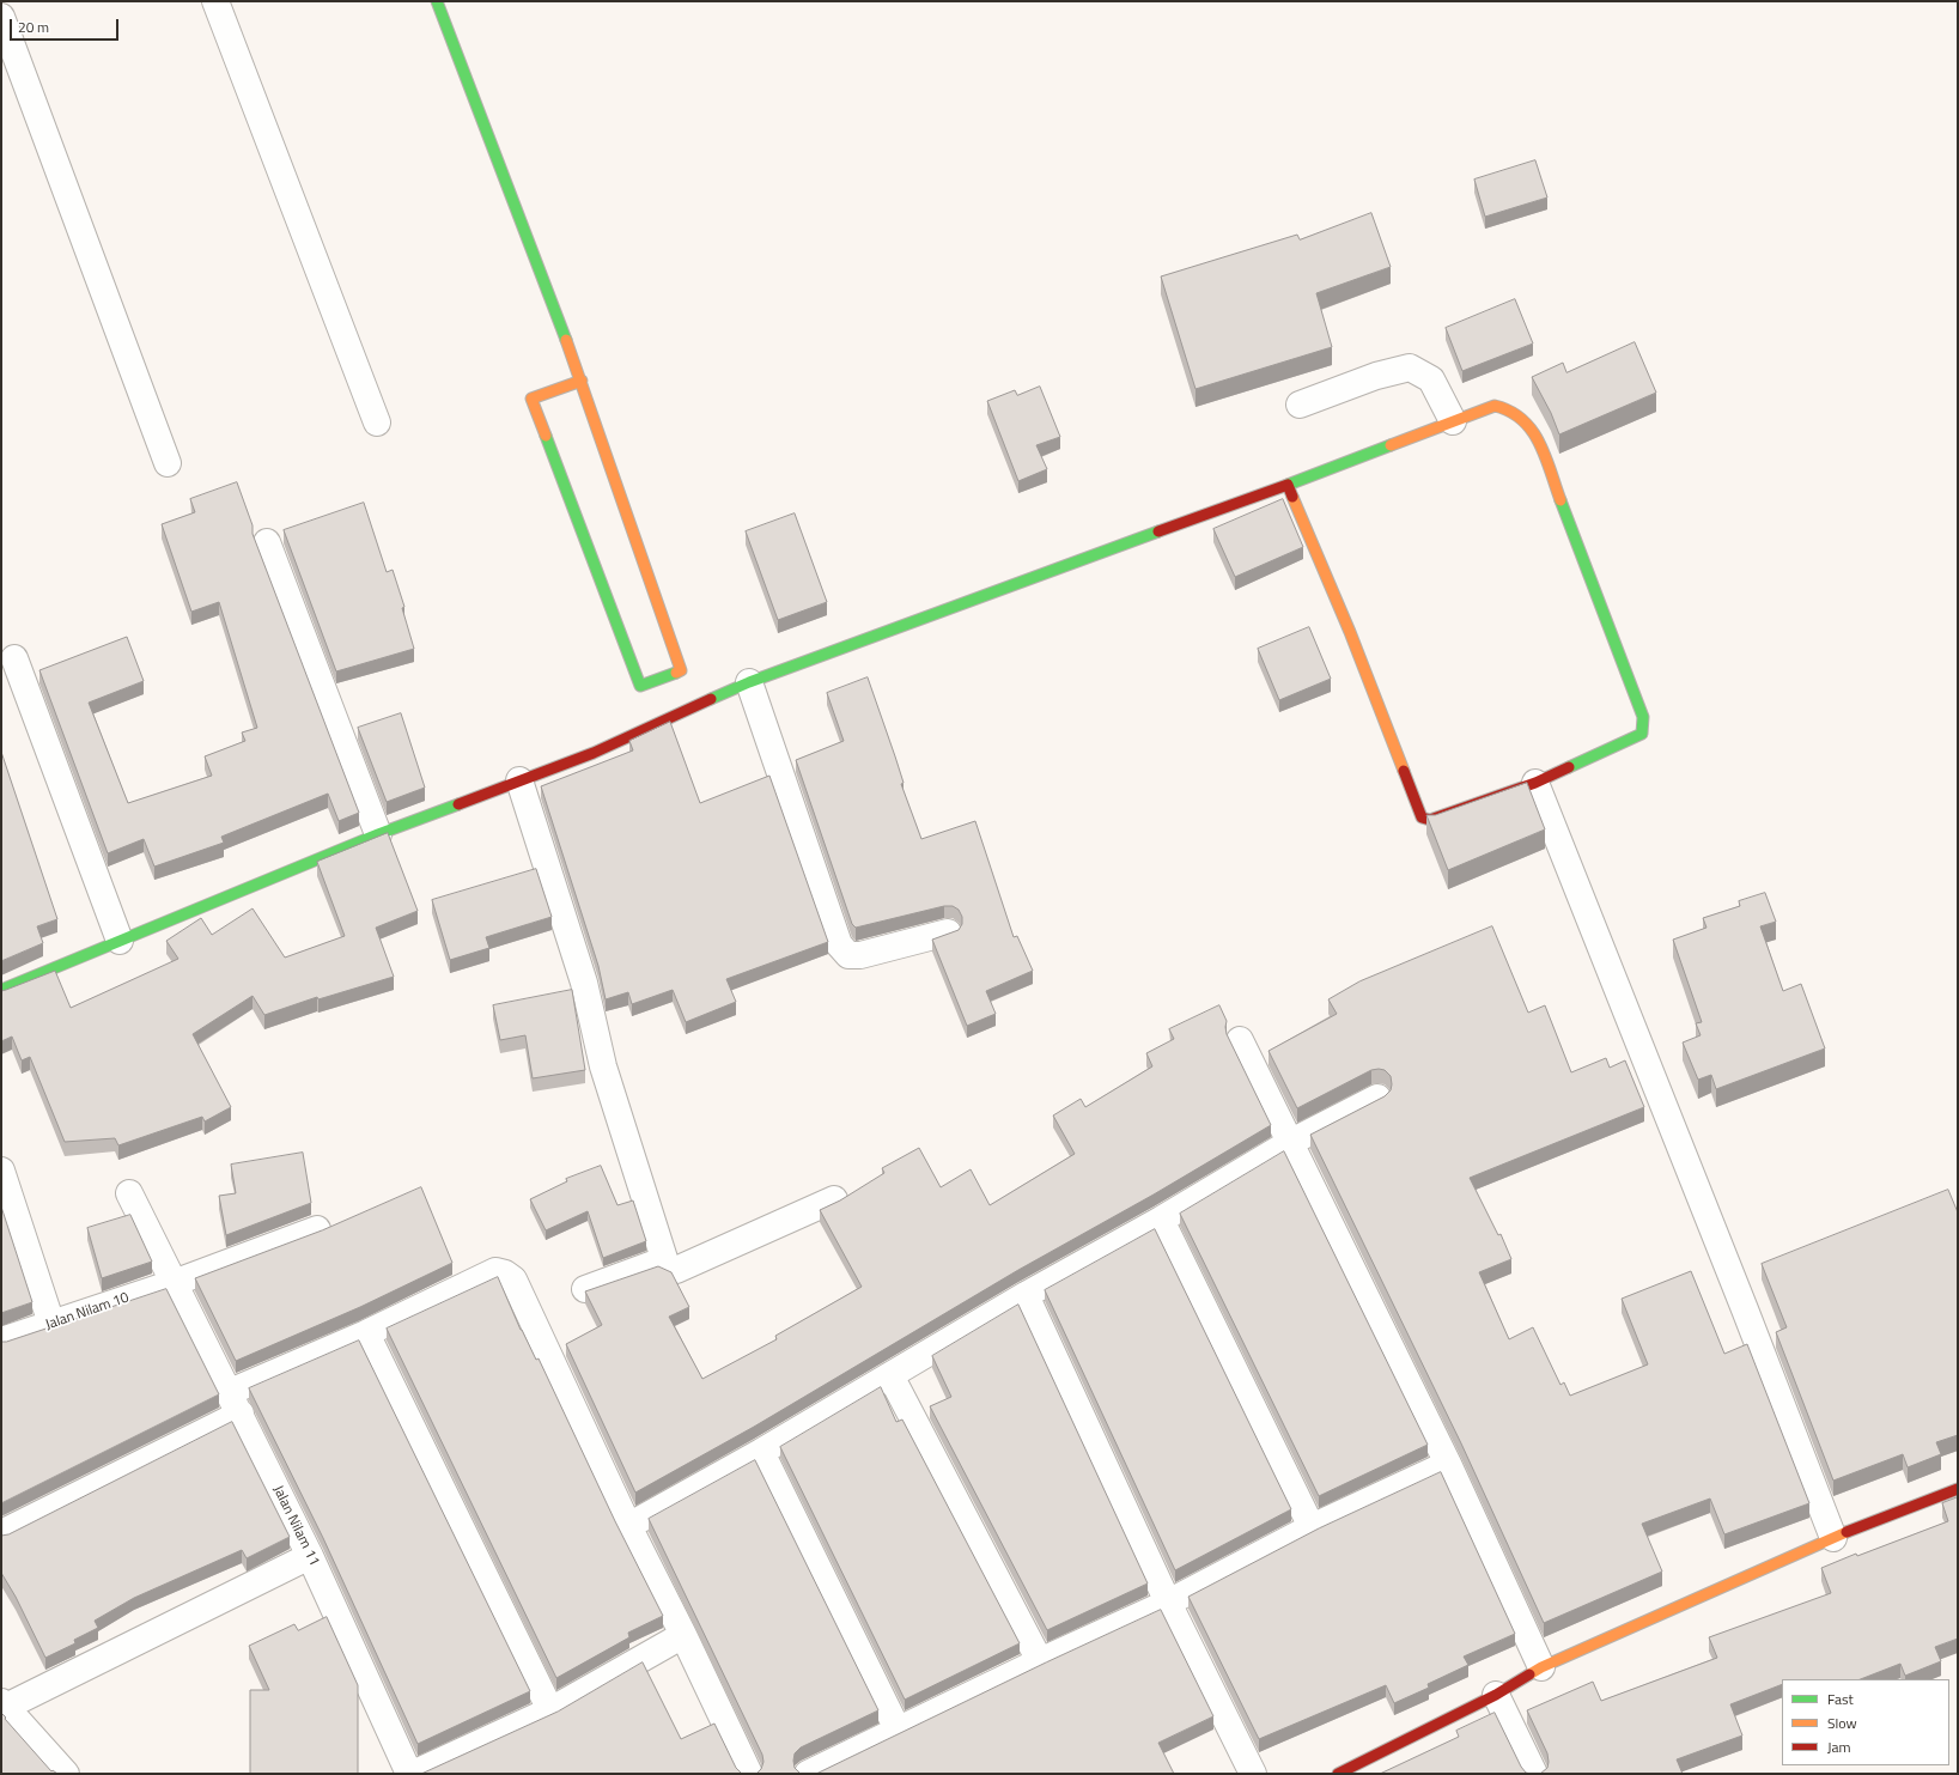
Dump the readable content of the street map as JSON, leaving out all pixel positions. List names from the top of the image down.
{
  "streets": {
    "street": ["Jalan Nilam 10", "Jalan Nilam 11"]
  },
  "crossings": [
    ["Jalan Nilam 10", "Jalan Nilam 11"]
  ],
  "legend": ["Fast", "Slow", "Jam"],
  "scale_bar": "20 m"
}
